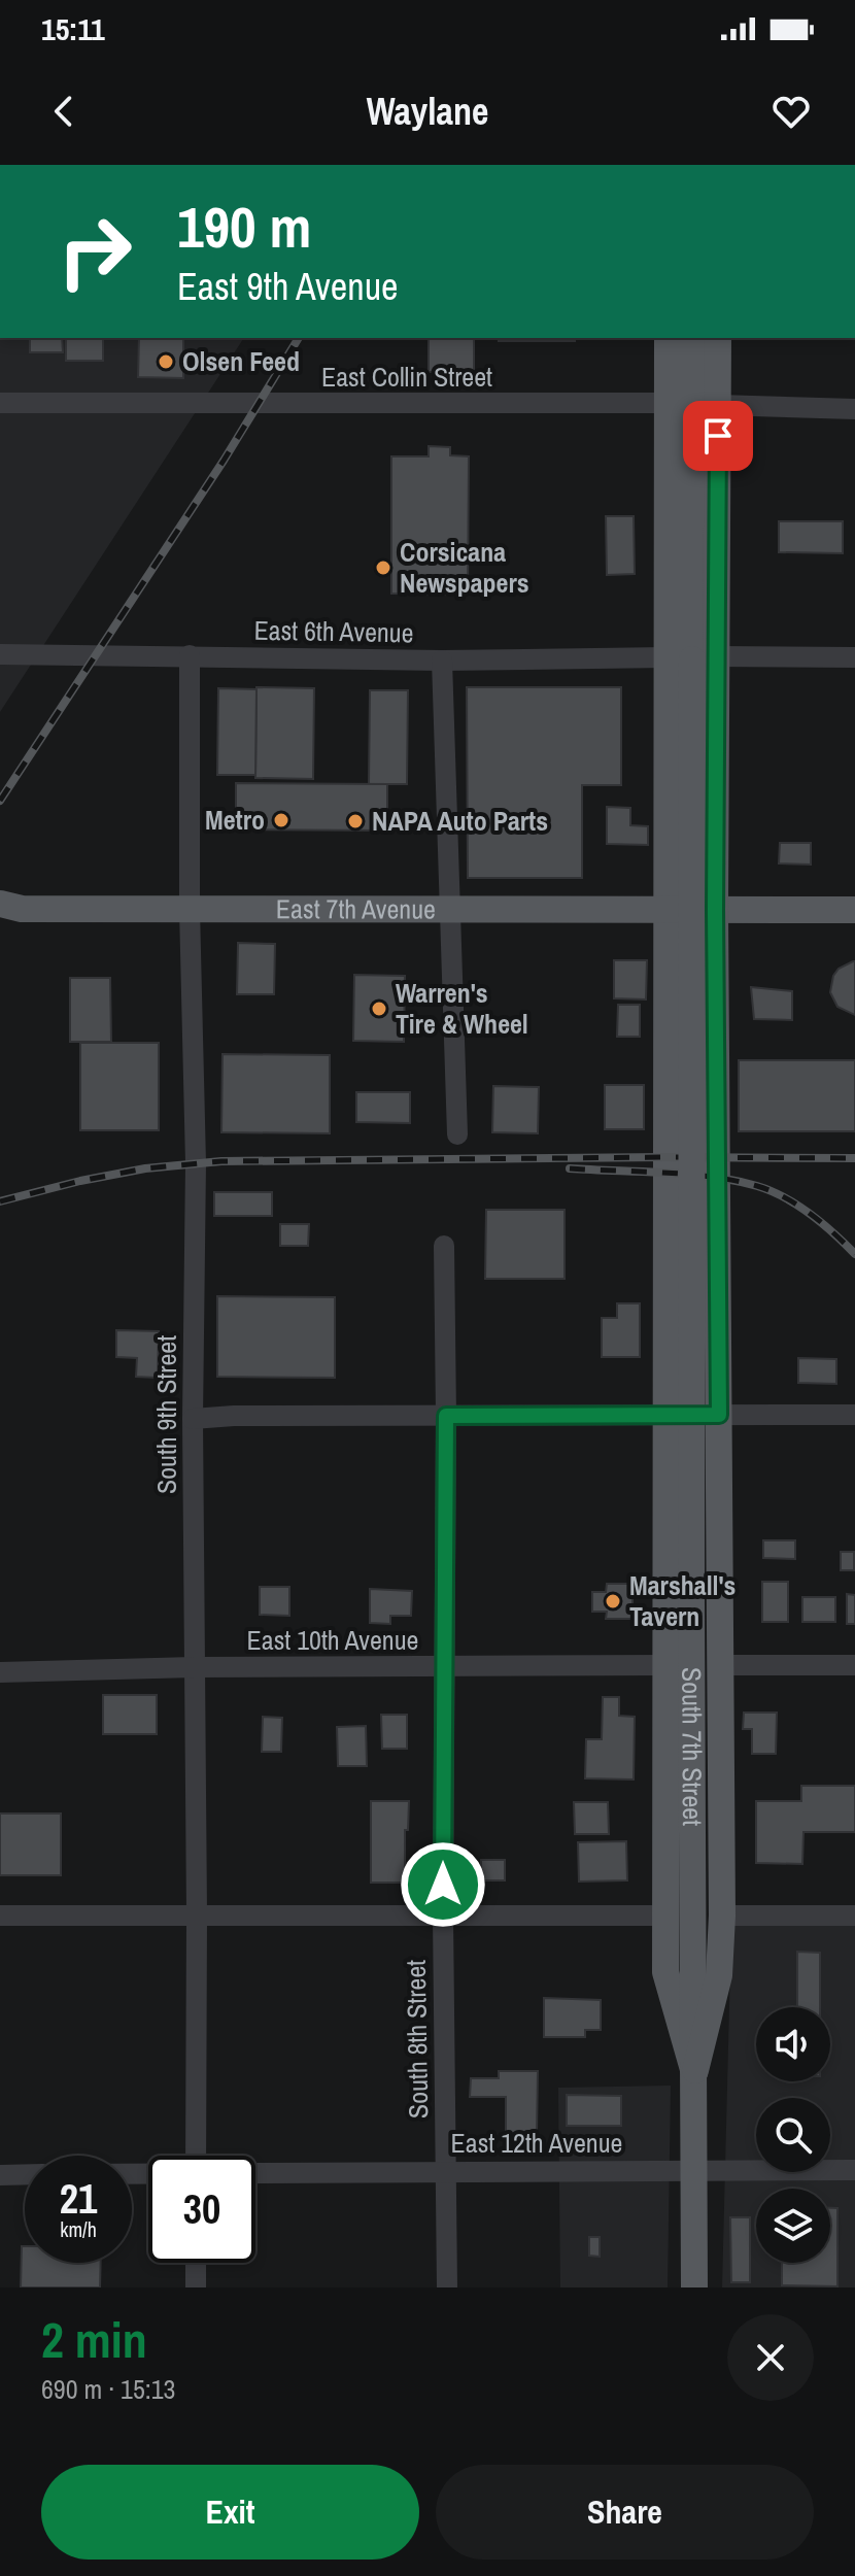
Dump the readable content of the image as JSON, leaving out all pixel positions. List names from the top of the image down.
{
  "streets": {
    "main road": ["East 7th Avenue", "South 7th Street"],
    "street": [
      "East Collin Street",
      "East 6th Avenue",
      "South 9th Street",
      "East 10th Avenue",
      "South 8th Street",
      "East 12th Avenue"
    ]
  },
  "crossings": [
    ["East 6th Avenue", "South 9th Street"],
    ["East 6th Avenue", "South 7th Street"],
    ["East 7th Avenue", "South 9th Street"],
    ["South 9th Street", "East 10th Avenue"],
    ["East 10th Avenue", "South 8th Street"],
    ["South 7th Street", "East 12th Avenue"],
    ["South 8th Street", "East 12th Avenue"]
  ],
  "places": [
    "Olsen Feed",
    "Corsicana Newspapers",
    "Metro",
    "NAPA Auto Parts",
    "Warren's Tire & Wheel",
    "Marshall's Tavern"
  ],
  "page": {
    "status": "15:11",
    "header": "Waylane",
    "turn": ["190 m", "East 9th Avenue"],
    "speed": "21 km/h",
    "limit": "30",
    "heading": ["2 min", "690 m · 15:13"],
    "buttons": ["Exit", "Share"]
  }
}
